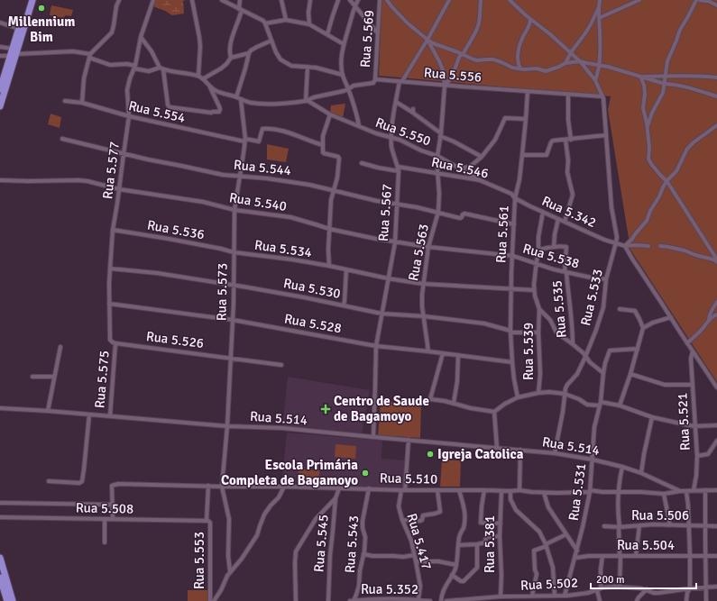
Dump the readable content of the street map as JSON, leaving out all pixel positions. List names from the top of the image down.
{
  "streets": {
    "street": [
      "Rua 5.569",
      "Rua 5.556",
      "Rua 5.554",
      "Rua 5.550",
      "Rua 5.544",
      "Rua 5.546",
      "Rua 5.577",
      "Rua 5.540",
      "Rua 5.342",
      "Rua 5.567",
      "Rua 5.536",
      "Rua 5.561",
      "Rua 5.534",
      "Rua 5.563",
      "Rua 5.538",
      "Rua 5.530",
      "Rua 5.573",
      "Rua 5.533",
      "Rua 5.535",
      "Rua 5.528",
      "Rua 5.526",
      "Rua 5.539",
      "Rua 5.575",
      "Rua 5.514",
      "Rua 5.521",
      "Rua 5.510",
      "Rua 5.531",
      "Rua 5.508",
      "Rua 5.506",
      "Rua 5.417",
      "Rua 5.545",
      "Rua 5.543",
      "Rua 5.381",
      "Rua 5.504",
      "Rua 5.553",
      "Rua 5.502",
      "Rua 5.352"
    ]
  },
  "crossings": [
    ["Rua 5.569", "Rua 5.556"],
    ["Rua 5.556", "Rua 5.550"],
    ["Rua 5.556", "Rua 5.567"],
    ["Rua 5.556", "Rua 5.561"],
    ["Rua 5.556", "Rua 5.563"],
    ["Rua 5.556", "Rua 5.573"],
    ["Rua 5.556", "Rua 5.533"],
    ["Rua 5.554", "Rua 5.577"],
    ["Rua 5.554", "Rua 5.573"],
    ["Rua 5.550", "Rua 5.546"],
    ["Rua 5.550", "Rua 5.567"],
    ["Rua 5.550", "Rua 5.563"],
    ["Rua 5.544", "Rua 5.577"],
    ["Rua 5.544", "Rua 5.567"],
    ["Rua 5.544", "Rua 5.561"],
    ["Rua 5.544", "Rua 5.563"],
    ["Rua 5.544", "Rua 5.573"],
    ["Rua 5.546", "Rua 5.342"],
    ["Rua 5.546", "Rua 5.567"],
    ["Rua 5.546", "Rua 5.561"],
    ["Rua 5.546", "Rua 5.563"],
    ["Rua 5.577", "Rua 5.540"],
    ["Rua 5.577", "Rua 5.536"],
    ["Rua 5.577", "Rua 5.530"],
    ["Rua 5.577", "Rua 5.528"],
    ["Rua 5.577", "Rua 5.526"],
    ["Rua 5.577", "Rua 5.575"],
    ["Rua 5.540", "Rua 5.567"],
    ["Rua 5.540", "Rua 5.561"],
    ["Rua 5.540", "Rua 5.563"],
    ["Rua 5.540", "Rua 5.538"],
    ["Rua 5.540", "Rua 5.573"],
    ["Rua 5.342", "Rua 5.561"],
    ["Rua 5.342", "Rua 5.533"],
    ["Rua 5.567", "Rua 5.534"],
    ["Rua 5.567", "Rua 5.530"],
    ["Rua 5.567", "Rua 5.528"],
    ["Rua 5.567", "Rua 5.514"],
    ["Rua 5.536", "Rua 5.534"],
    ["Rua 5.536", "Rua 5.573"],
    ["Rua 5.561", "Rua 5.534"],
    ["Rua 5.561", "Rua 5.538"],
    ["Rua 5.561", "Rua 5.530"],
    ["Rua 5.561", "Rua 5.528"],
    ["Rua 5.534", "Rua 5.563"],
    ["Rua 5.534", "Rua 5.573"],
    ["Rua 5.563", "Rua 5.530"],
    ["Rua 5.563", "Rua 5.528"],
    ["Rua 5.538", "Rua 5.533"],
    ["Rua 5.538", "Rua 5.535"],
    ["Rua 5.530", "Rua 5.573"],
    ["Rua 5.530", "Rua 5.539"],
    ["Rua 5.573", "Rua 5.528"],
    ["Rua 5.573", "Rua 5.526"],
    ["Rua 5.573", "Rua 5.514"],
    ["Rua 5.573", "Rua 5.510"],
    ["Rua 5.526", "Rua 5.575"],
    ["Rua 5.575", "Rua 5.514"],
    ["Rua 5.514", "Rua 5.510"],
    ["Rua 5.514", "Rua 5.531"],
    ["Rua 5.514", "Rua 5.417"],
    ["Rua 5.521", "Rua 5.510"],
    ["Rua 5.510", "Rua 5.531"],
    ["Rua 5.510", "Rua 5.417"],
    ["Rua 5.510", "Rua 5.545"],
    ["Rua 5.510", "Rua 5.543"],
    ["Rua 5.510", "Rua 5.381"],
    ["Rua 5.510", "Rua 5.553"],
    ["Rua 5.531", "Rua 5.504"],
    ["Rua 5.531", "Rua 5.502"],
    ["Rua 5.508", "Rua 5.553"],
    ["Rua 5.417", "Rua 5.352"],
    ["Rua 5.543", "Rua 5.352"],
    ["Rua 5.381", "Rua 5.502"]
  ],
  "places": {
    "other": ["Millennium Bim", "Igreja Catolica", "Escola Primária Completa de Bagamoyo"],
    "health": ["Centro de Saude de Bagamoyo"]
  },
  "scale_bar": "200 m"
}
